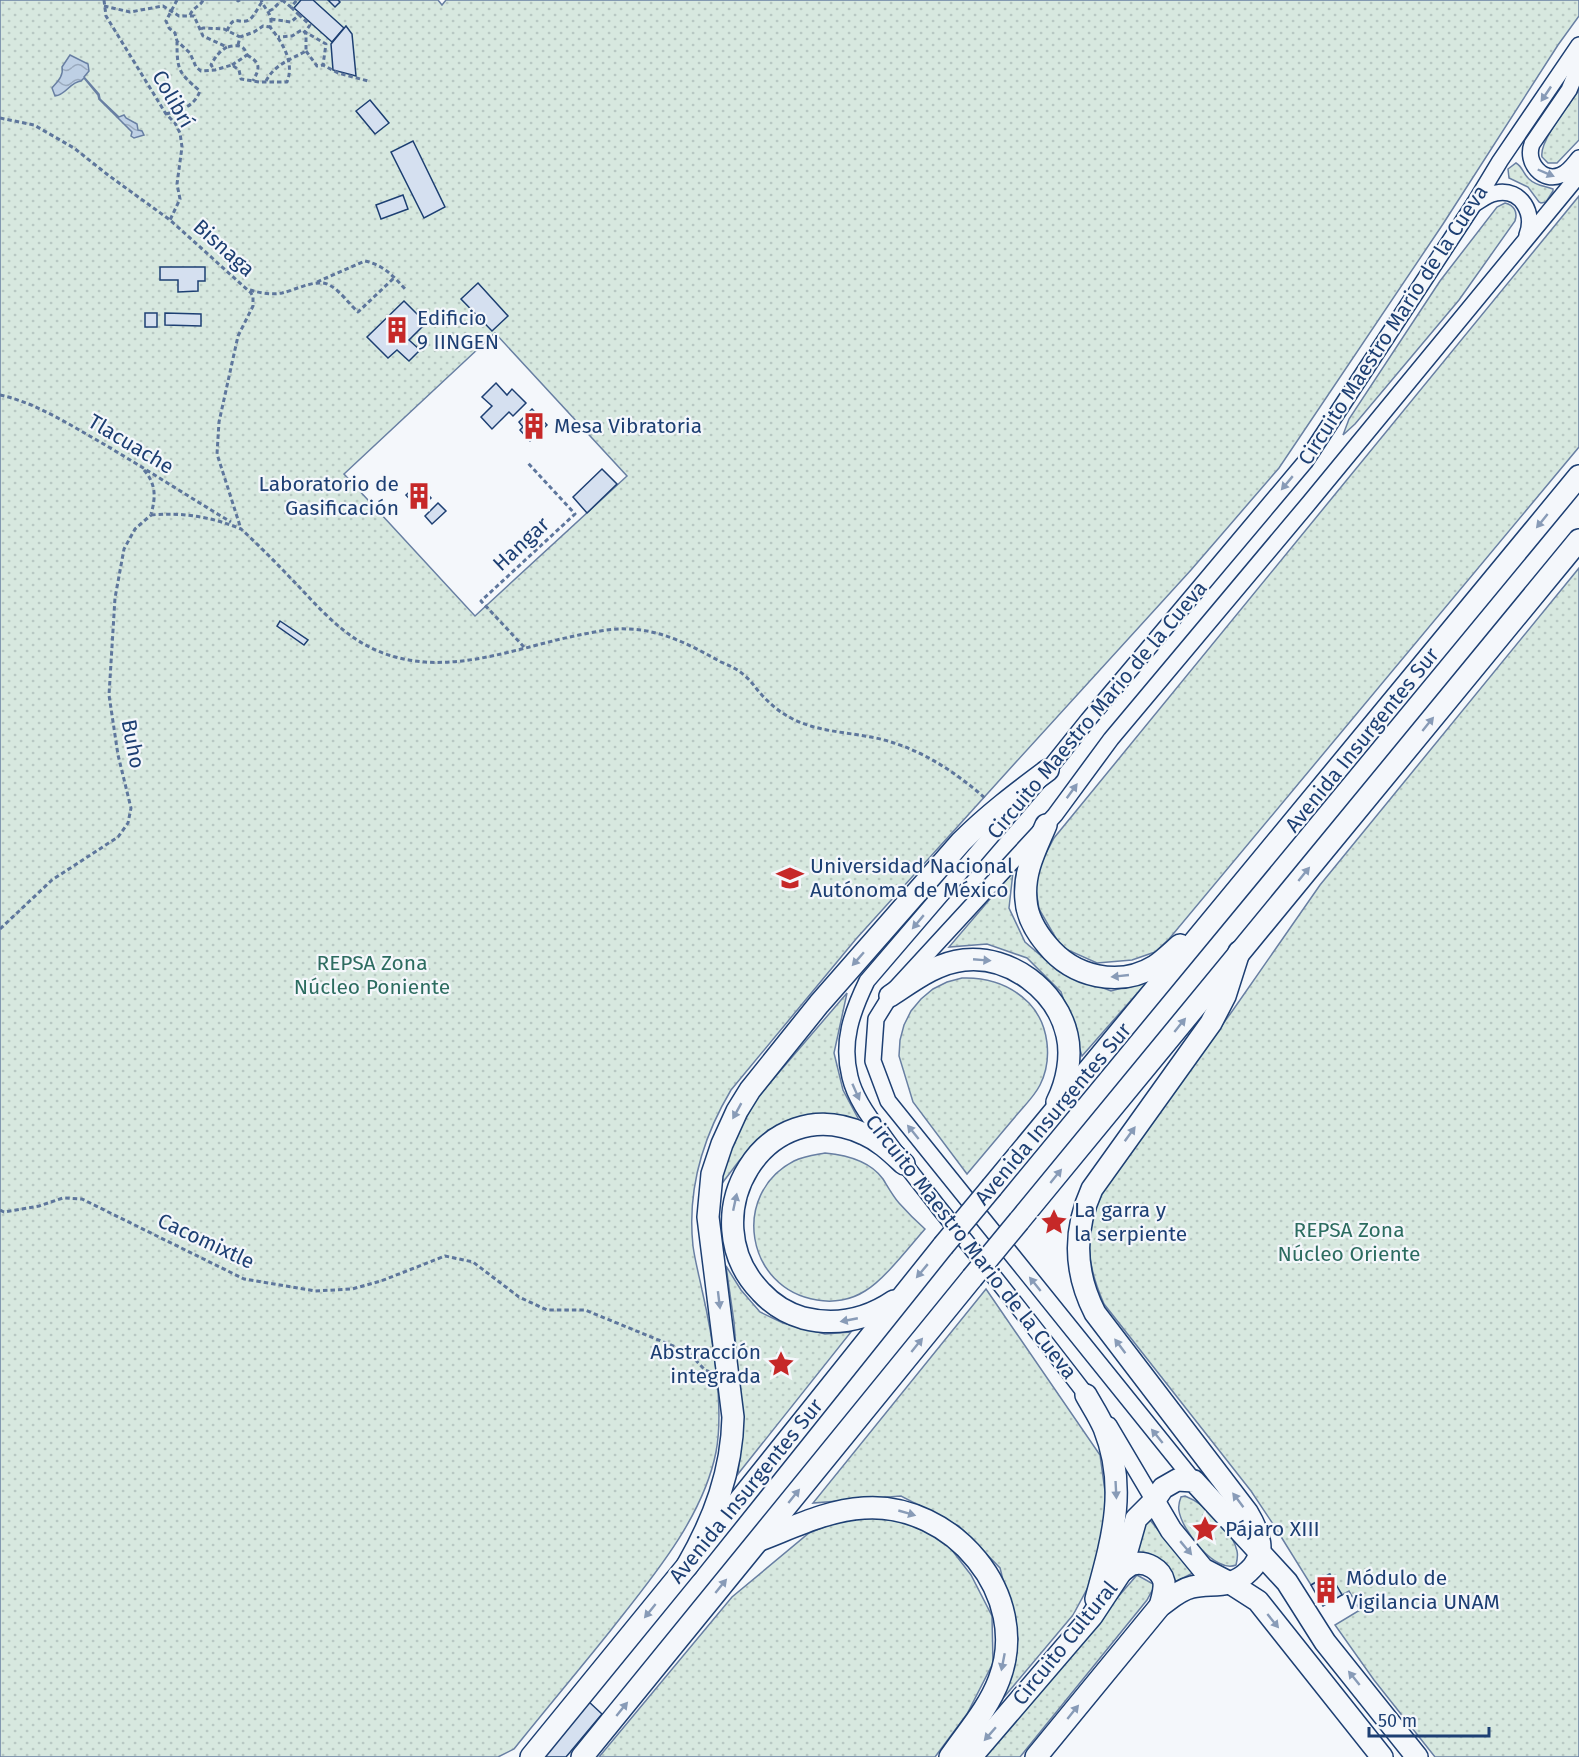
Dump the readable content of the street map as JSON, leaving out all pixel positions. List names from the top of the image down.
{
  "streets": {
    "main road": ["Circuito Maestro Mario de la Cueva", "Avenida Insurgentes Sur", "Circuito Cultural"],
    "path": [
      "Colibrí",
      "Bisnaga",
      "Tlacuache",
      "Hangar",
      "Buho",
      "Cacomixtle"
    ]
  },
  "crossings": [
    ["Colibrí", "Bisnaga"],
    ["Bisnaga", "Tlacuache"],
    ["Circuito Maestro Mario de la Cueva", "Circuito Cultural"]
  ],
  "parks": ["REPSA Zona Núcleo Poniente", "REPSA Zona Núcleo Oriente"],
  "places": {
    "building": [
      "Edificio 9 IINGEN",
      "Mesa Vibratoria",
      "Laboratorio de Gasificación",
      "Módulo de Vigilancia UNAM"
    ],
    "school or university": ["Universidad Nacional Autónoma de México"],
    "place": ["La garra y la serpiente", "Abstracción integrada", "Pájaro XIII"]
  },
  "scale_bar": "50 m"
}
